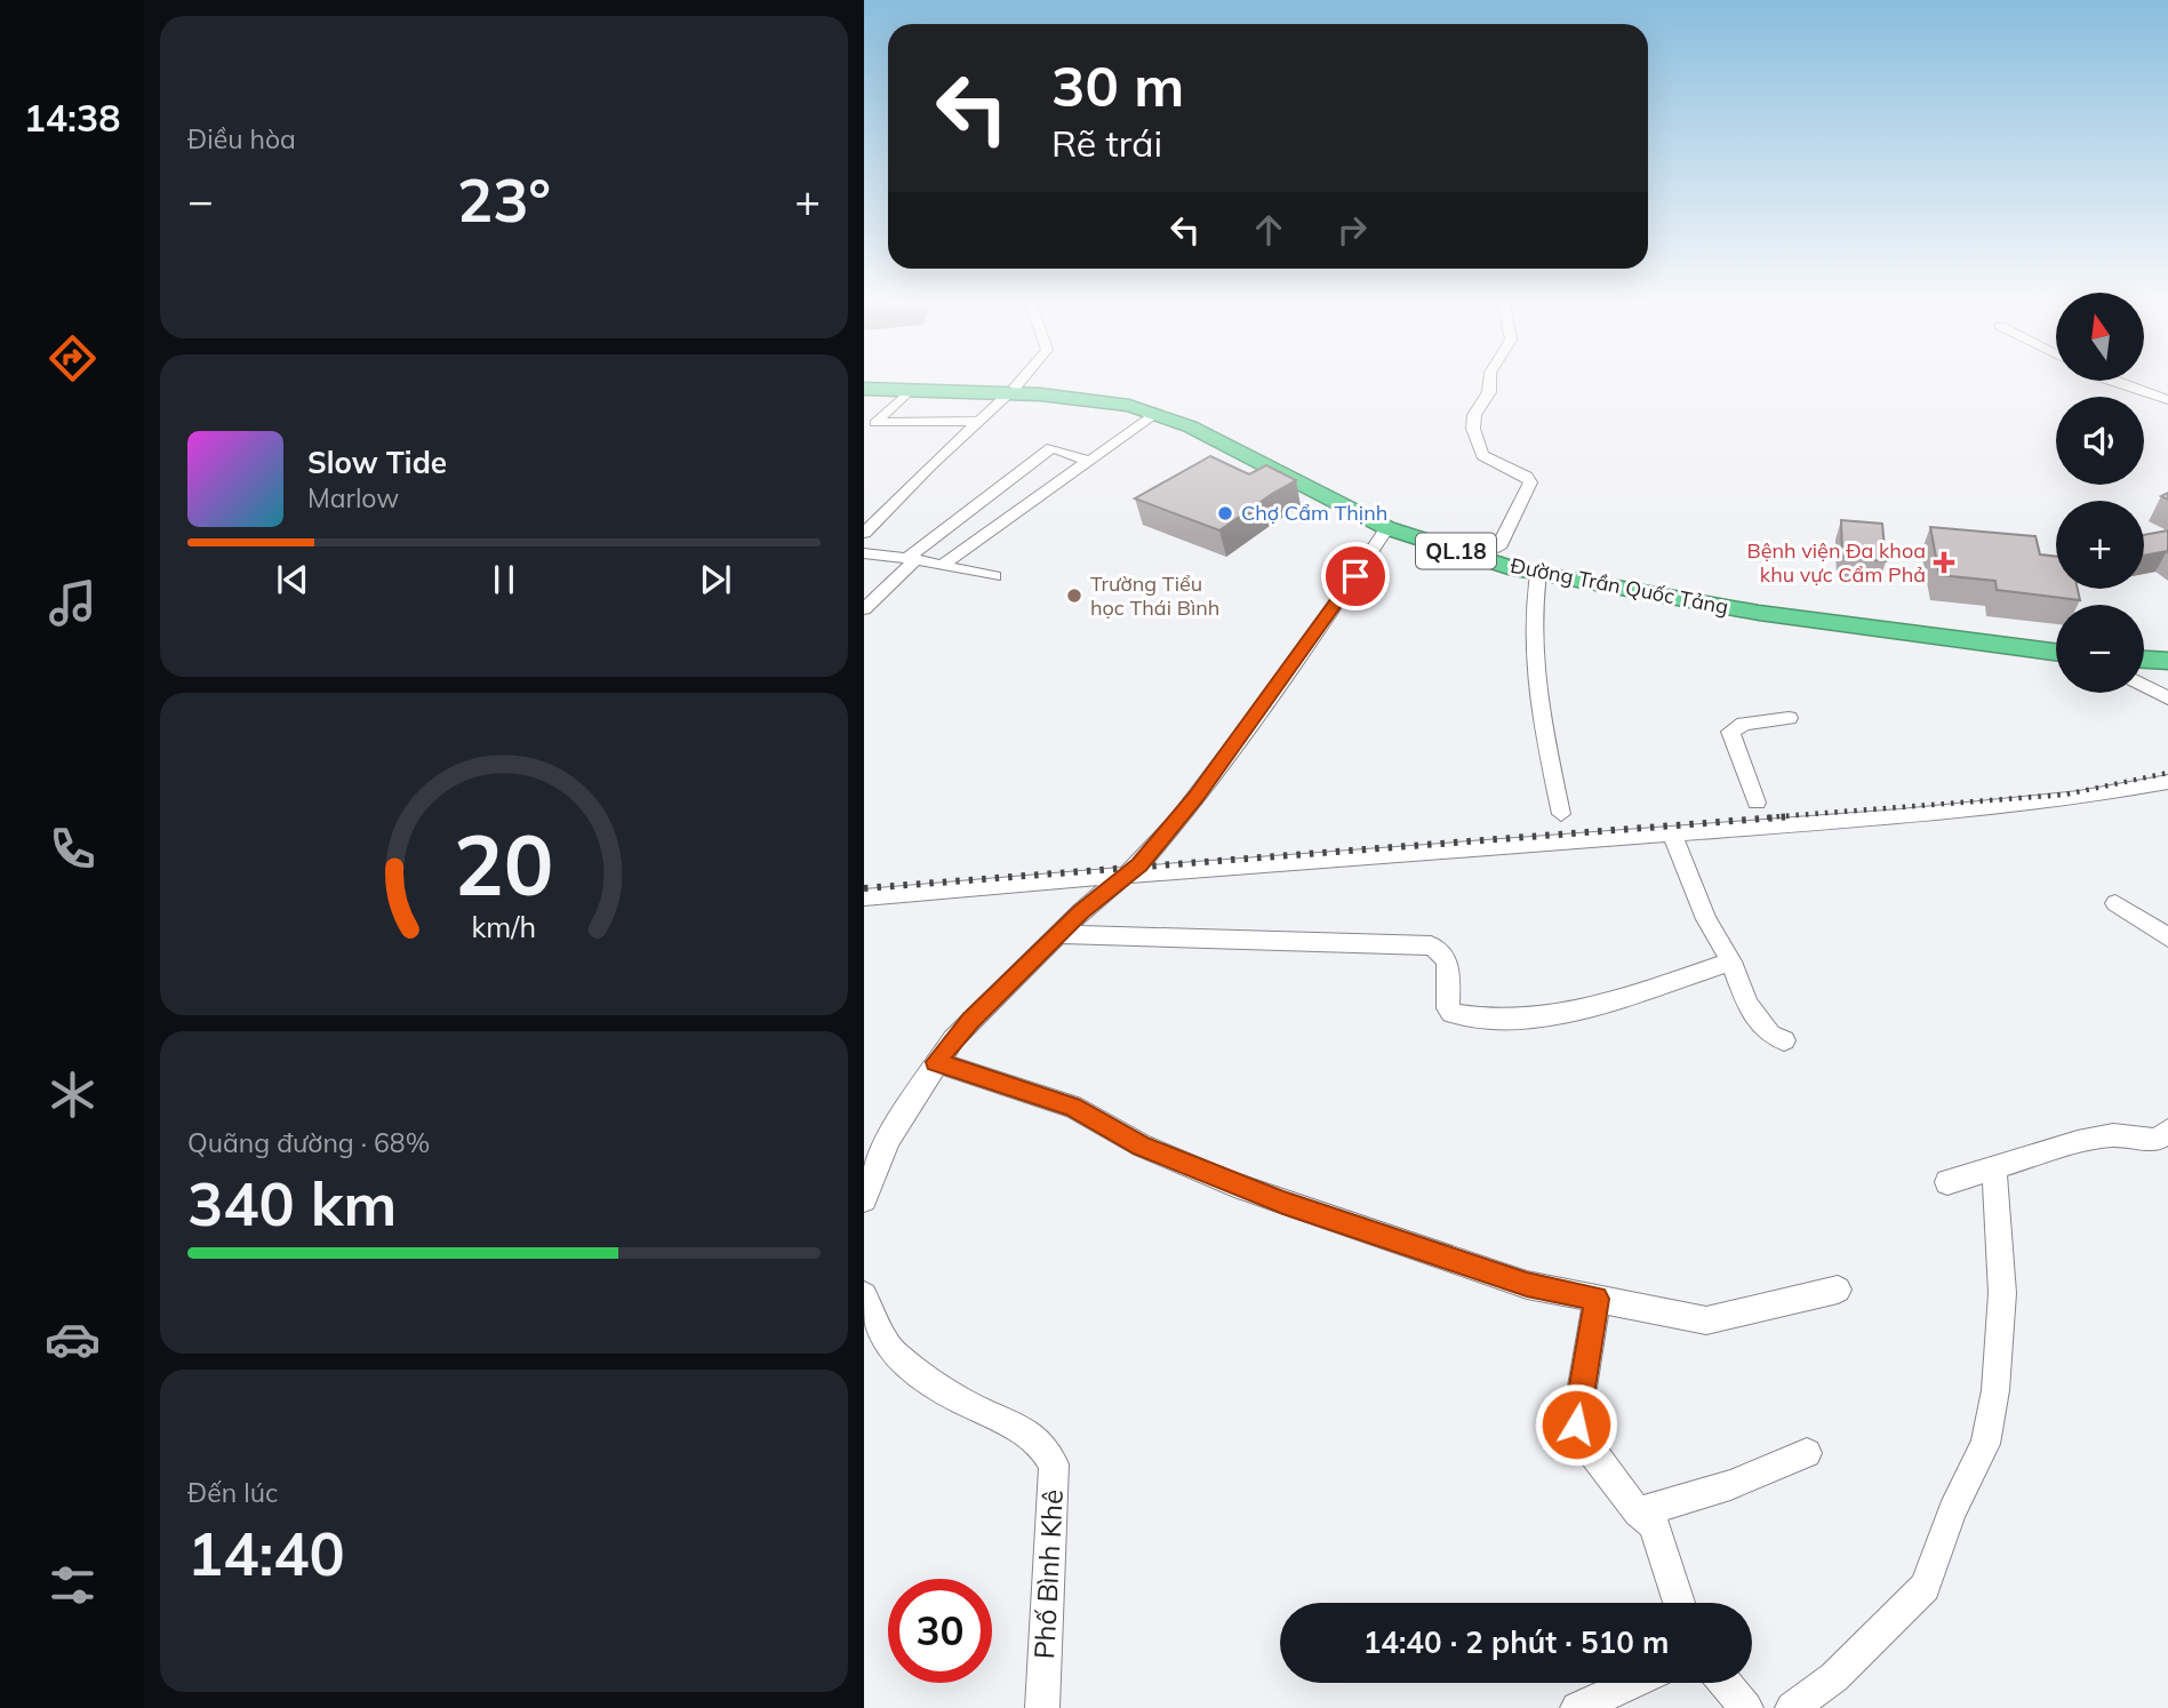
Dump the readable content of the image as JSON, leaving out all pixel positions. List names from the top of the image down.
{
  "streets": {
    "highway": ["QL.18", "Đường Trần Quốc Tảng"],
    "street": ["Phố Bình Khê"]
  },
  "places": {
    "other": ["Chợ Cẩm Thịnh", "Trường Tiểu học Thái Bình"],
    "health": ["Bệnh viện Đa khoa khu vực Cẩm Phả"]
  },
  "north": "top",
  "page": {
    "tabs": "14:38",
    "tile": [
      "Điều hòa",
      ["Quãng đường · 68%", "340 km"],
      ["Đến lúc", "14:40"]
    ],
    "turn": ["30 m", "Rẽ trái"],
    "heat": ["−", "23°", "+"],
    "map_buttons": ["+", "−"],
    "song": ["Slow Tide", "Marlow"],
    "limit": "30",
    "trip": "14:40 · 2 phút · 510 m",
    "gauge": ["20", "km/h"]
  }
}
